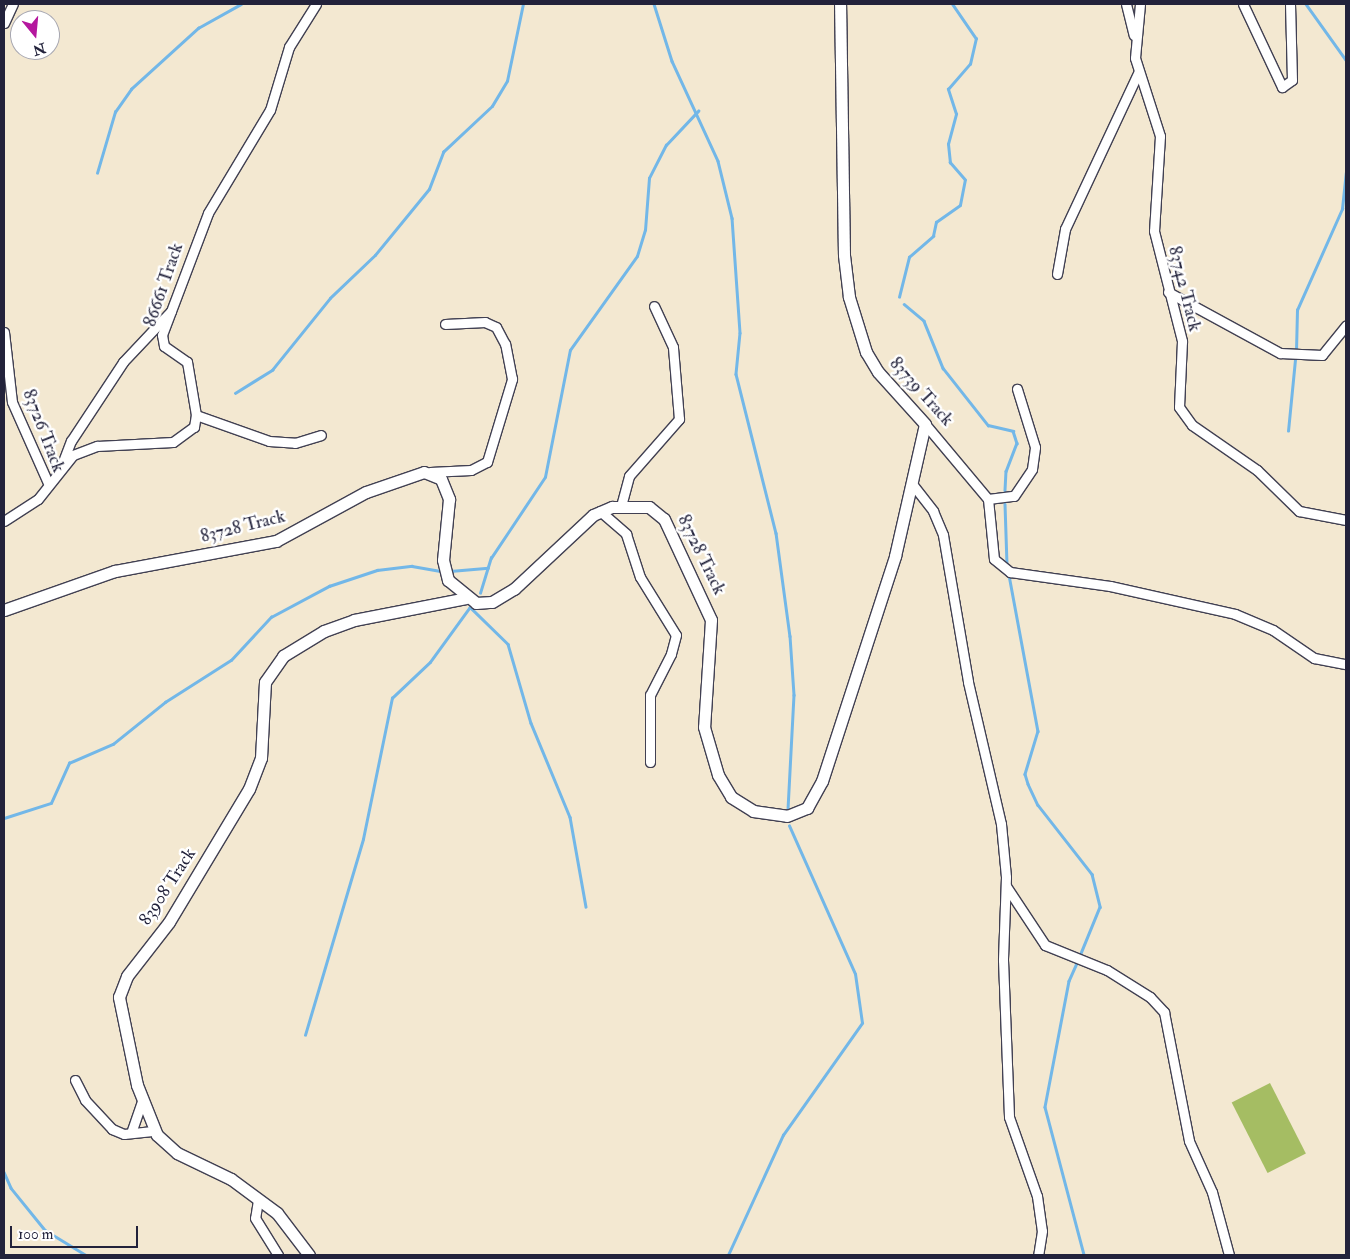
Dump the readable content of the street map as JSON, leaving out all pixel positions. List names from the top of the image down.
{
  "streets": {
    "street": [
      "86661 Track",
      "83742 Track",
      "83739 Track",
      "83726 Track",
      "83728 Track",
      "83908 Track"
    ]
  },
  "crossings": [
    ["83739 Track", "83728 Track"],
    ["83728 Track", "83908 Track"]
  ],
  "scale_bar": "100 m",
  "north": "bottom"
}
